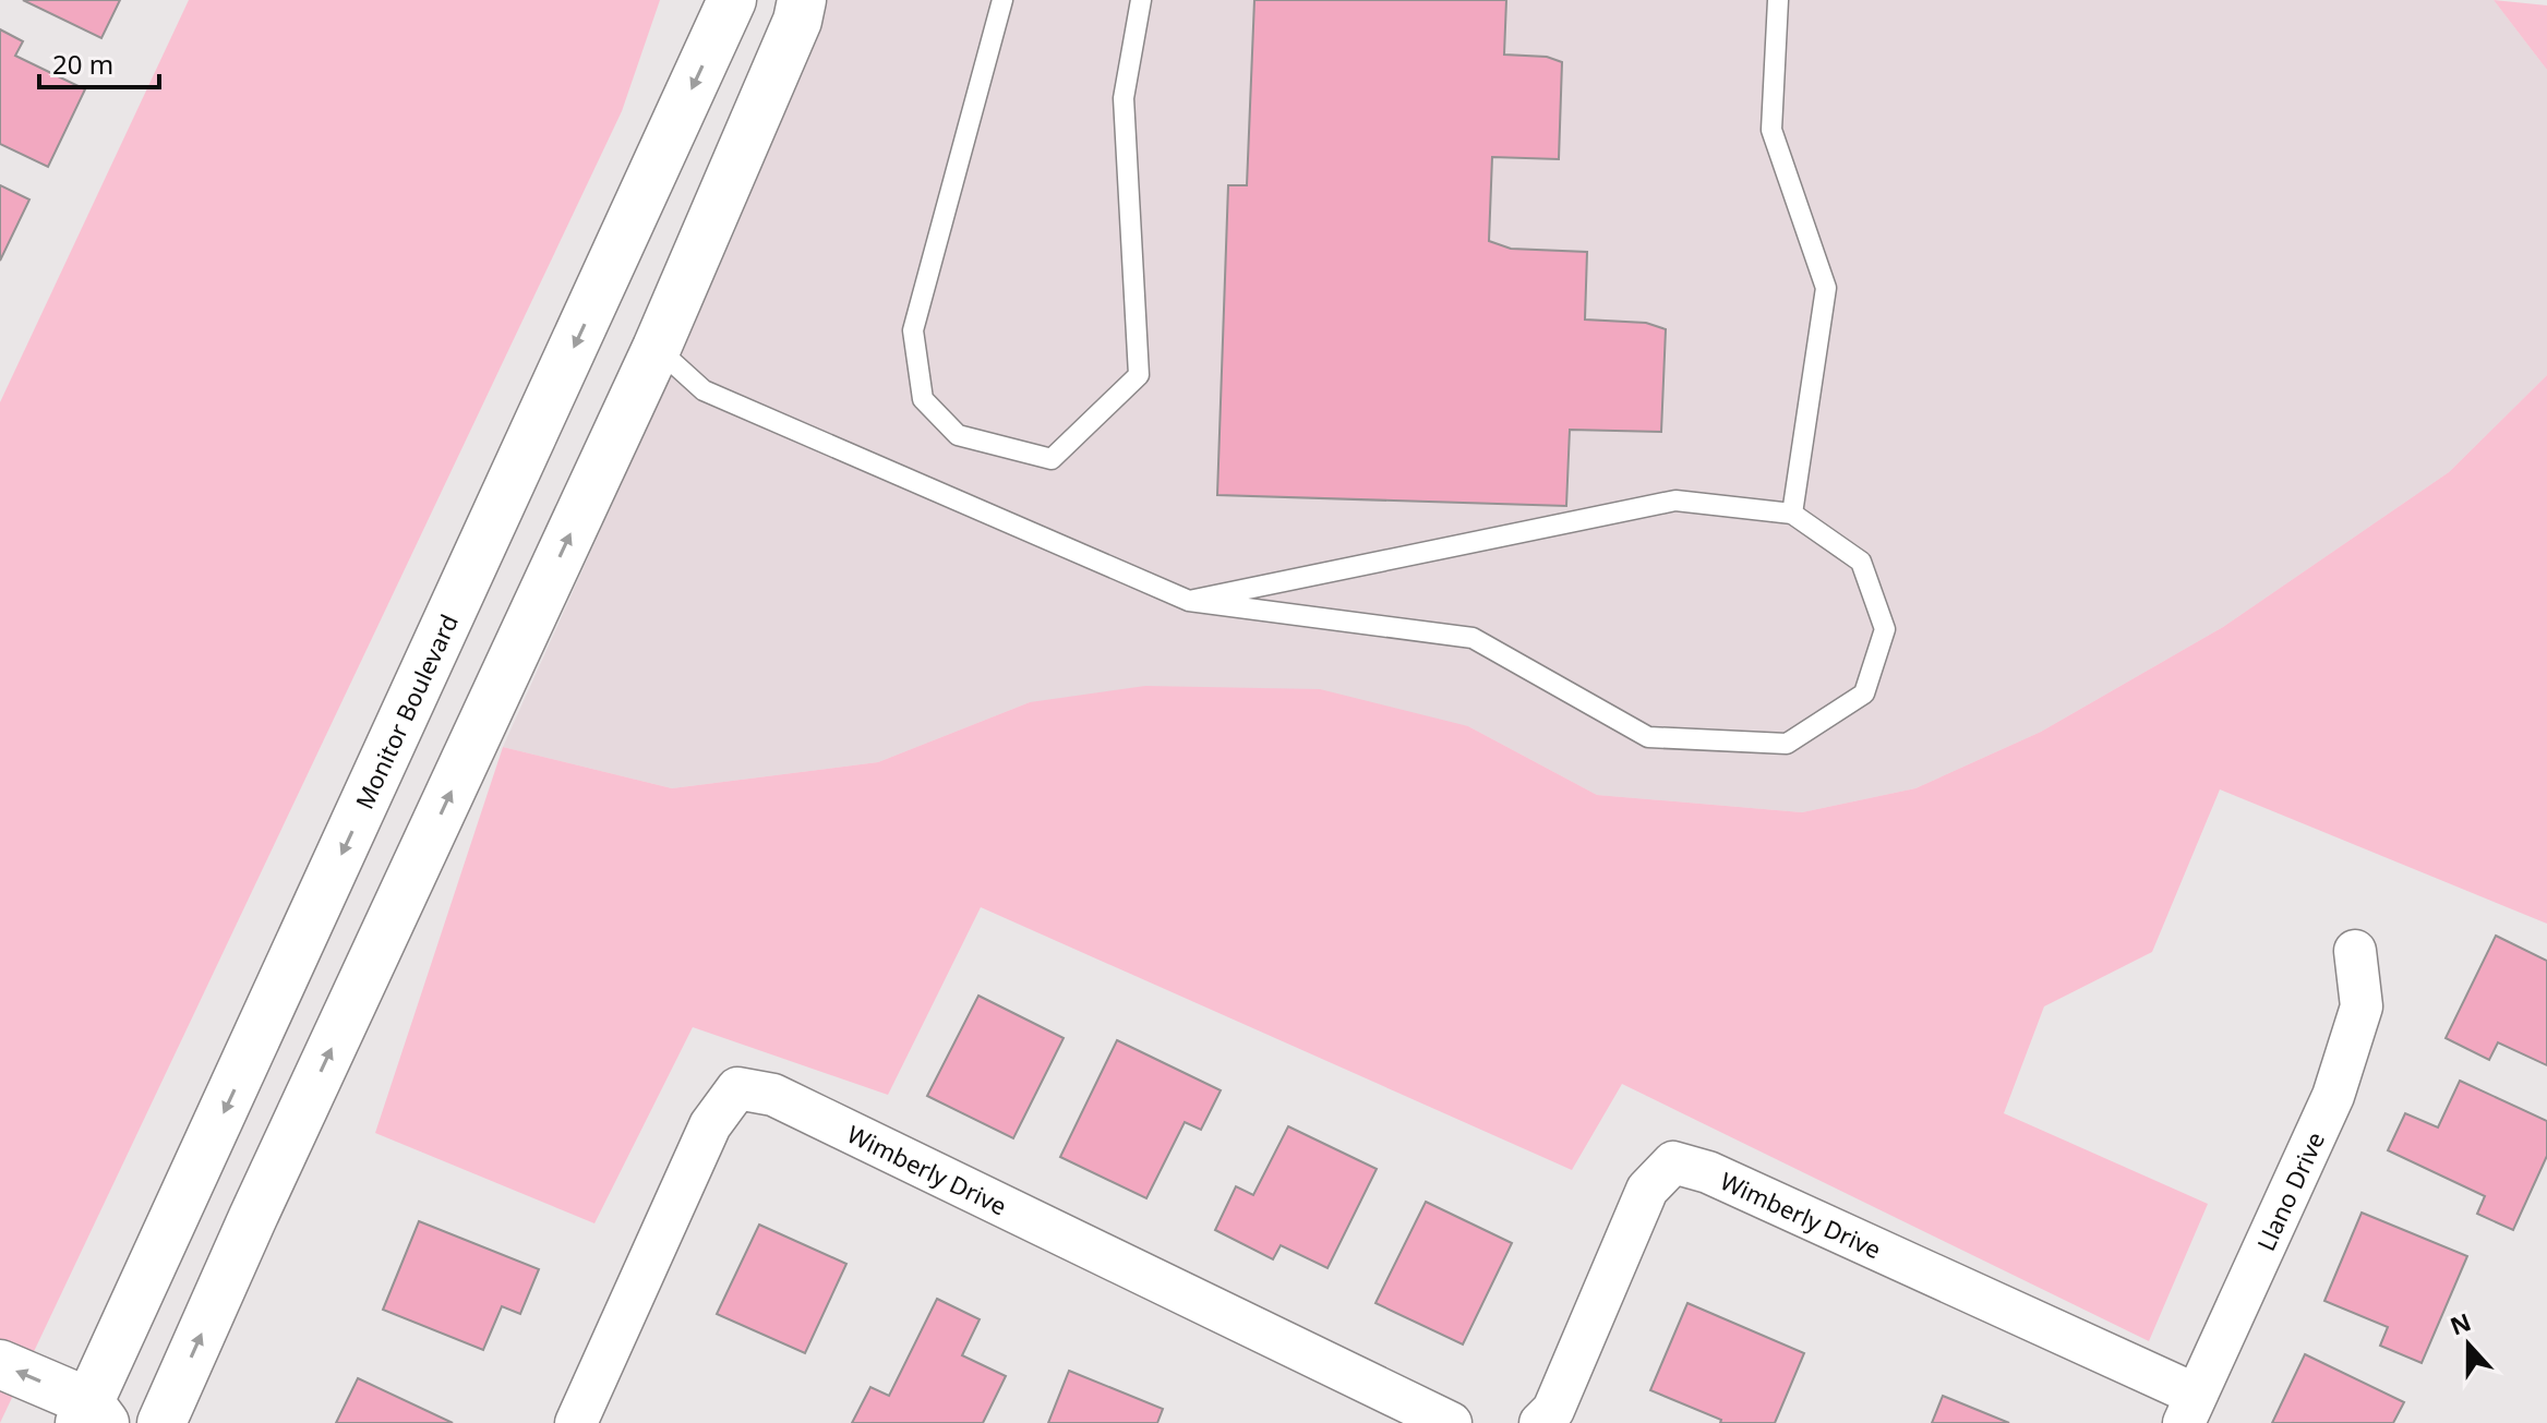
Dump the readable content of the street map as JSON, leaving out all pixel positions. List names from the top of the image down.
{
  "streets": {
    "street": ["Monitor Boulevard", "Wimberly Drive", "Llano Drive"]
  },
  "crossings": [
    ["Wimberly Drive", "Llano Drive"]
  ],
  "scale_bar": "20 m",
  "north": "top"
}
